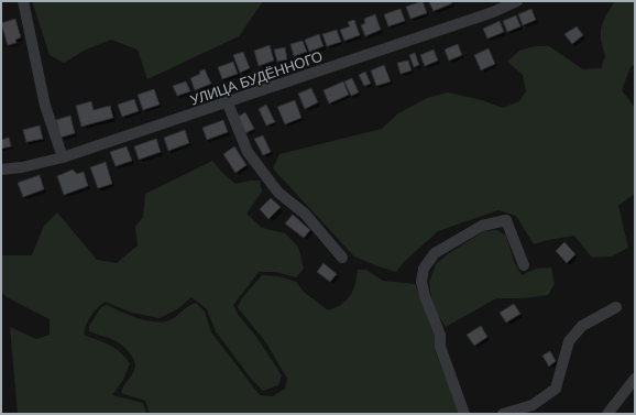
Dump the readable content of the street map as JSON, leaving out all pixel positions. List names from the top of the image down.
{
  "streets": {
    "street": ["УЛИЦА БУДЁННОГО"]
  }
}
